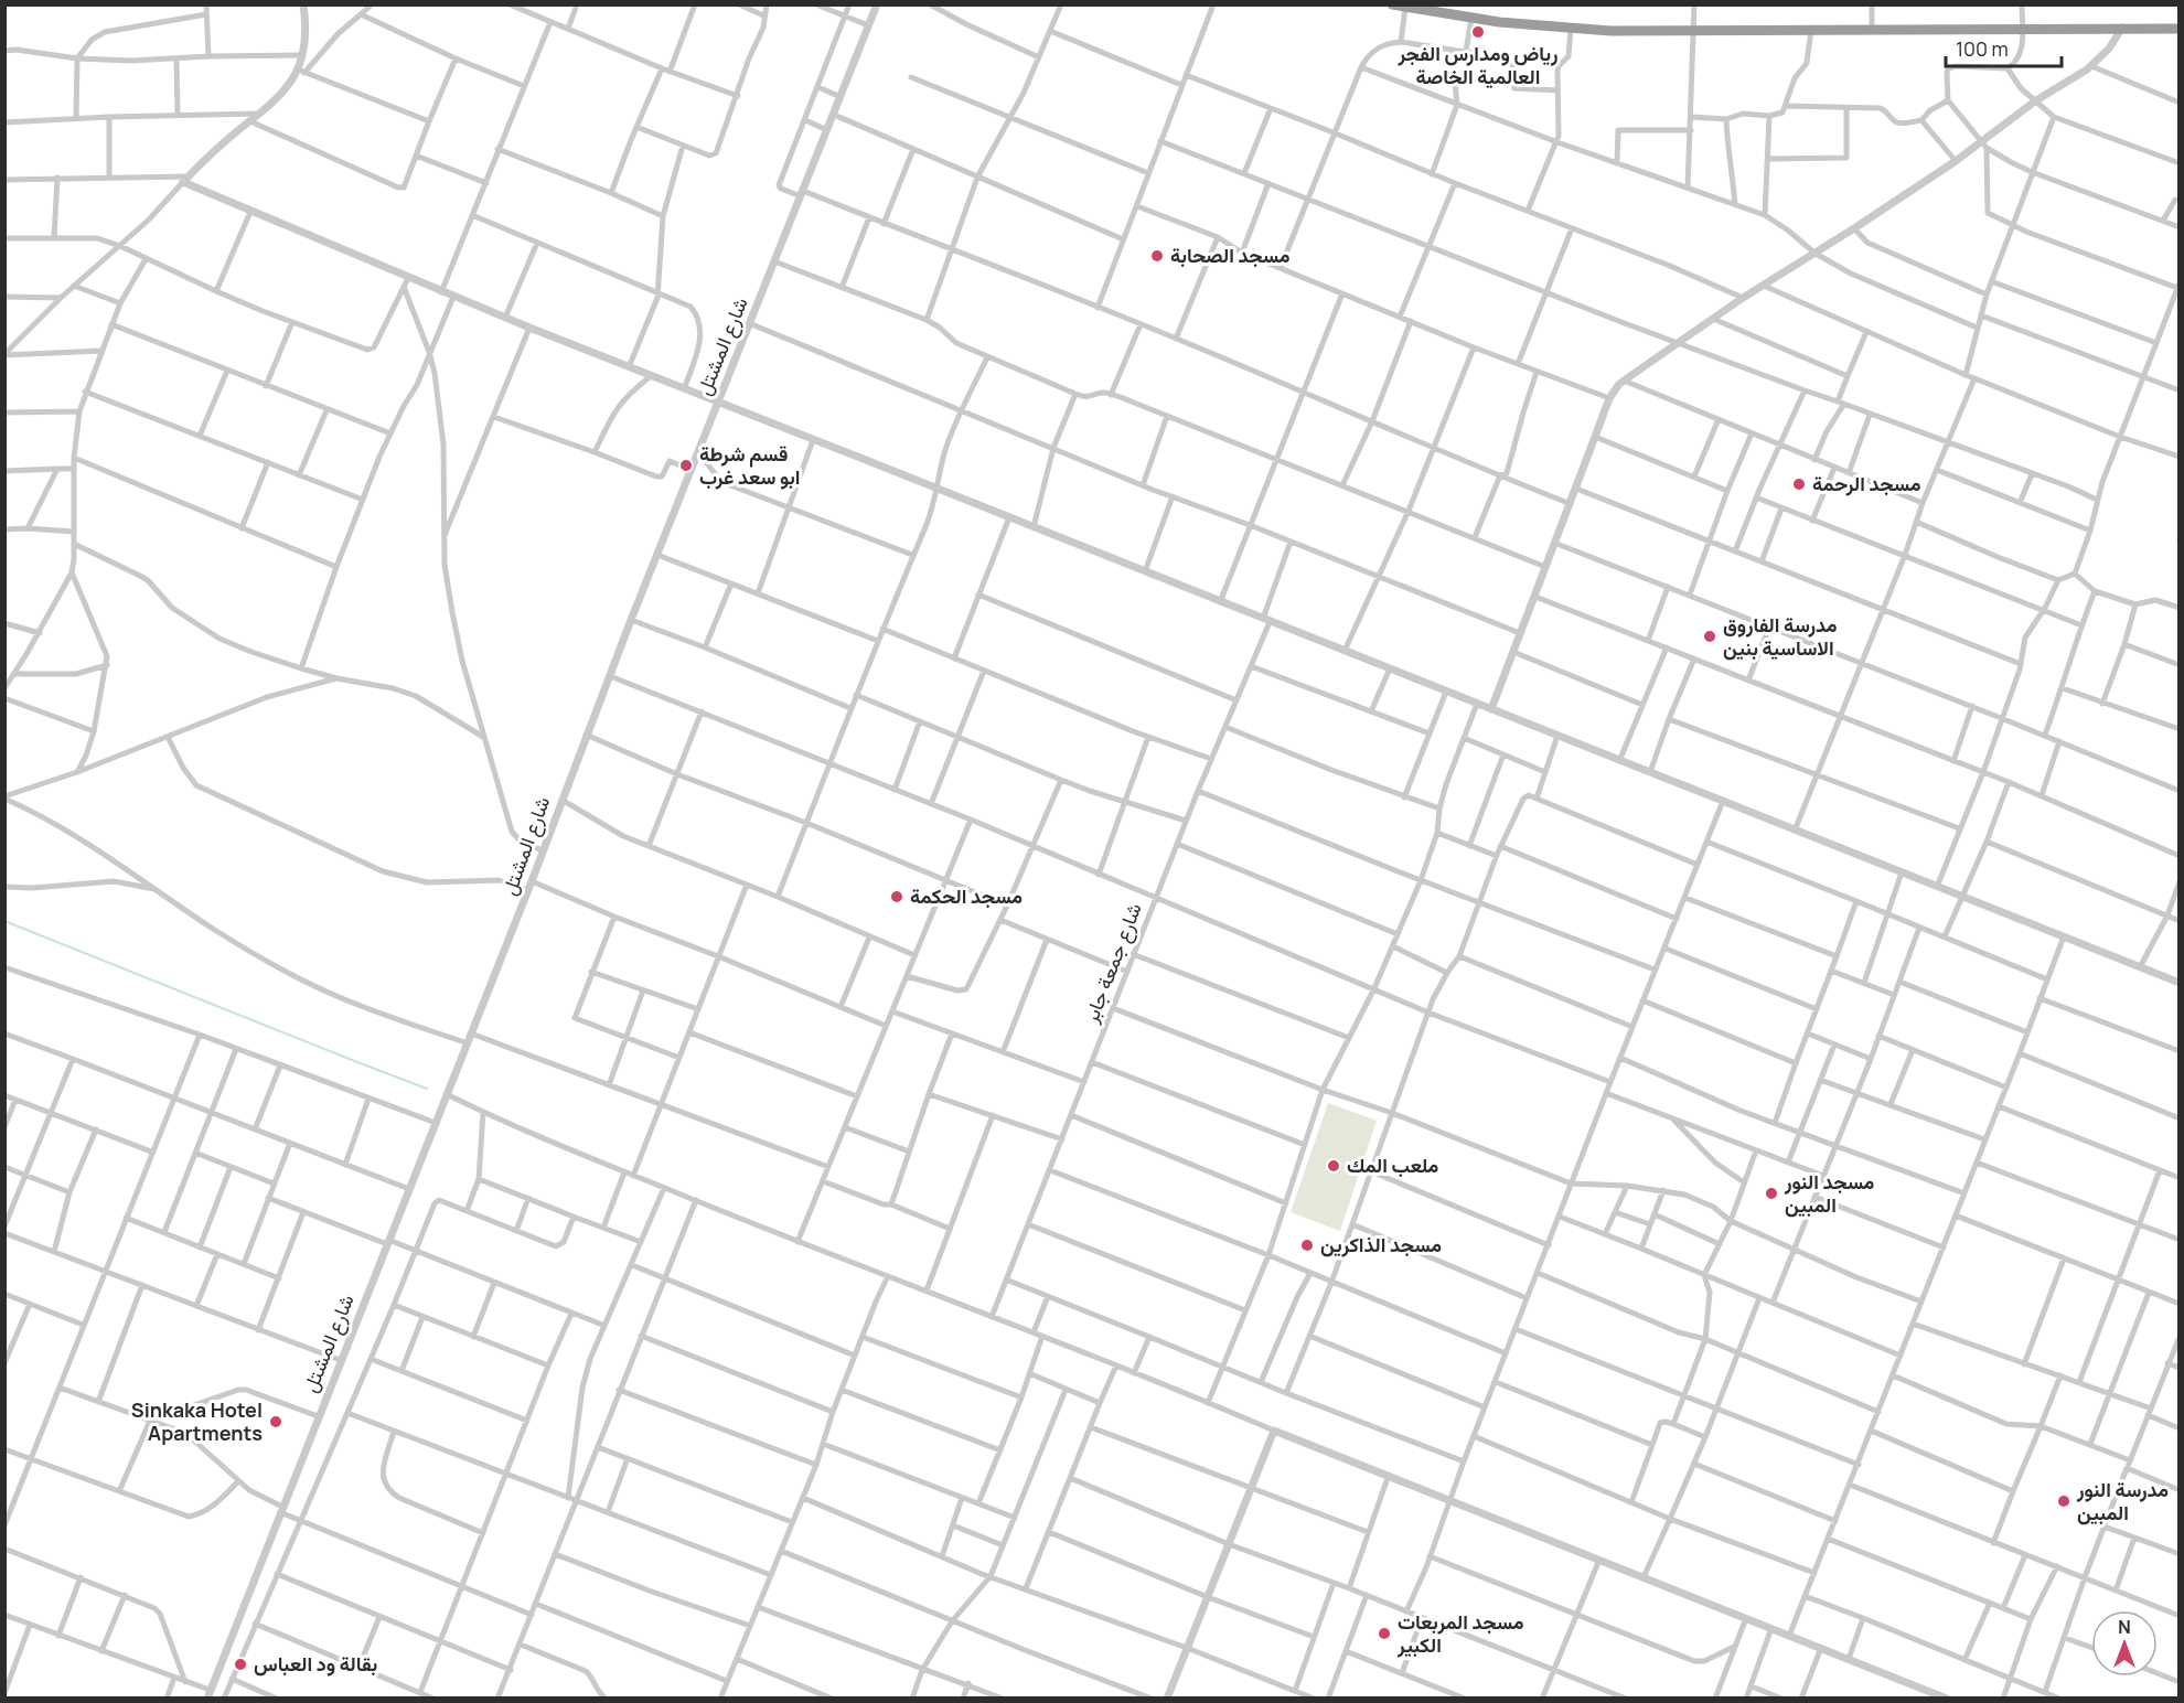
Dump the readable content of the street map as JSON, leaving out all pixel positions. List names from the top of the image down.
{
  "streets": {
    "street": ["شارع المشتل", "شارع جمعة جابر"]
  },
  "places": [
    "رياض ومدارس الفجر العالمية الخاصة",
    "مسجد الصحابة",
    "قسم شرطة ابو سعد غرب",
    "مسجد الرحمة",
    "مدرسة الفاروق الاساسية بنين",
    "مسجد الحكمة",
    "ملعب المك",
    "مسجد النور المبين",
    "مسجد الذاكرين",
    "Sinkaka Hotel Apartments",
    "مدرسة النور المبين",
    "مسجد المربعات الكبير",
    "بقالة ود العباس"
  ],
  "scale_bar": "100 m",
  "north": "top"
}
